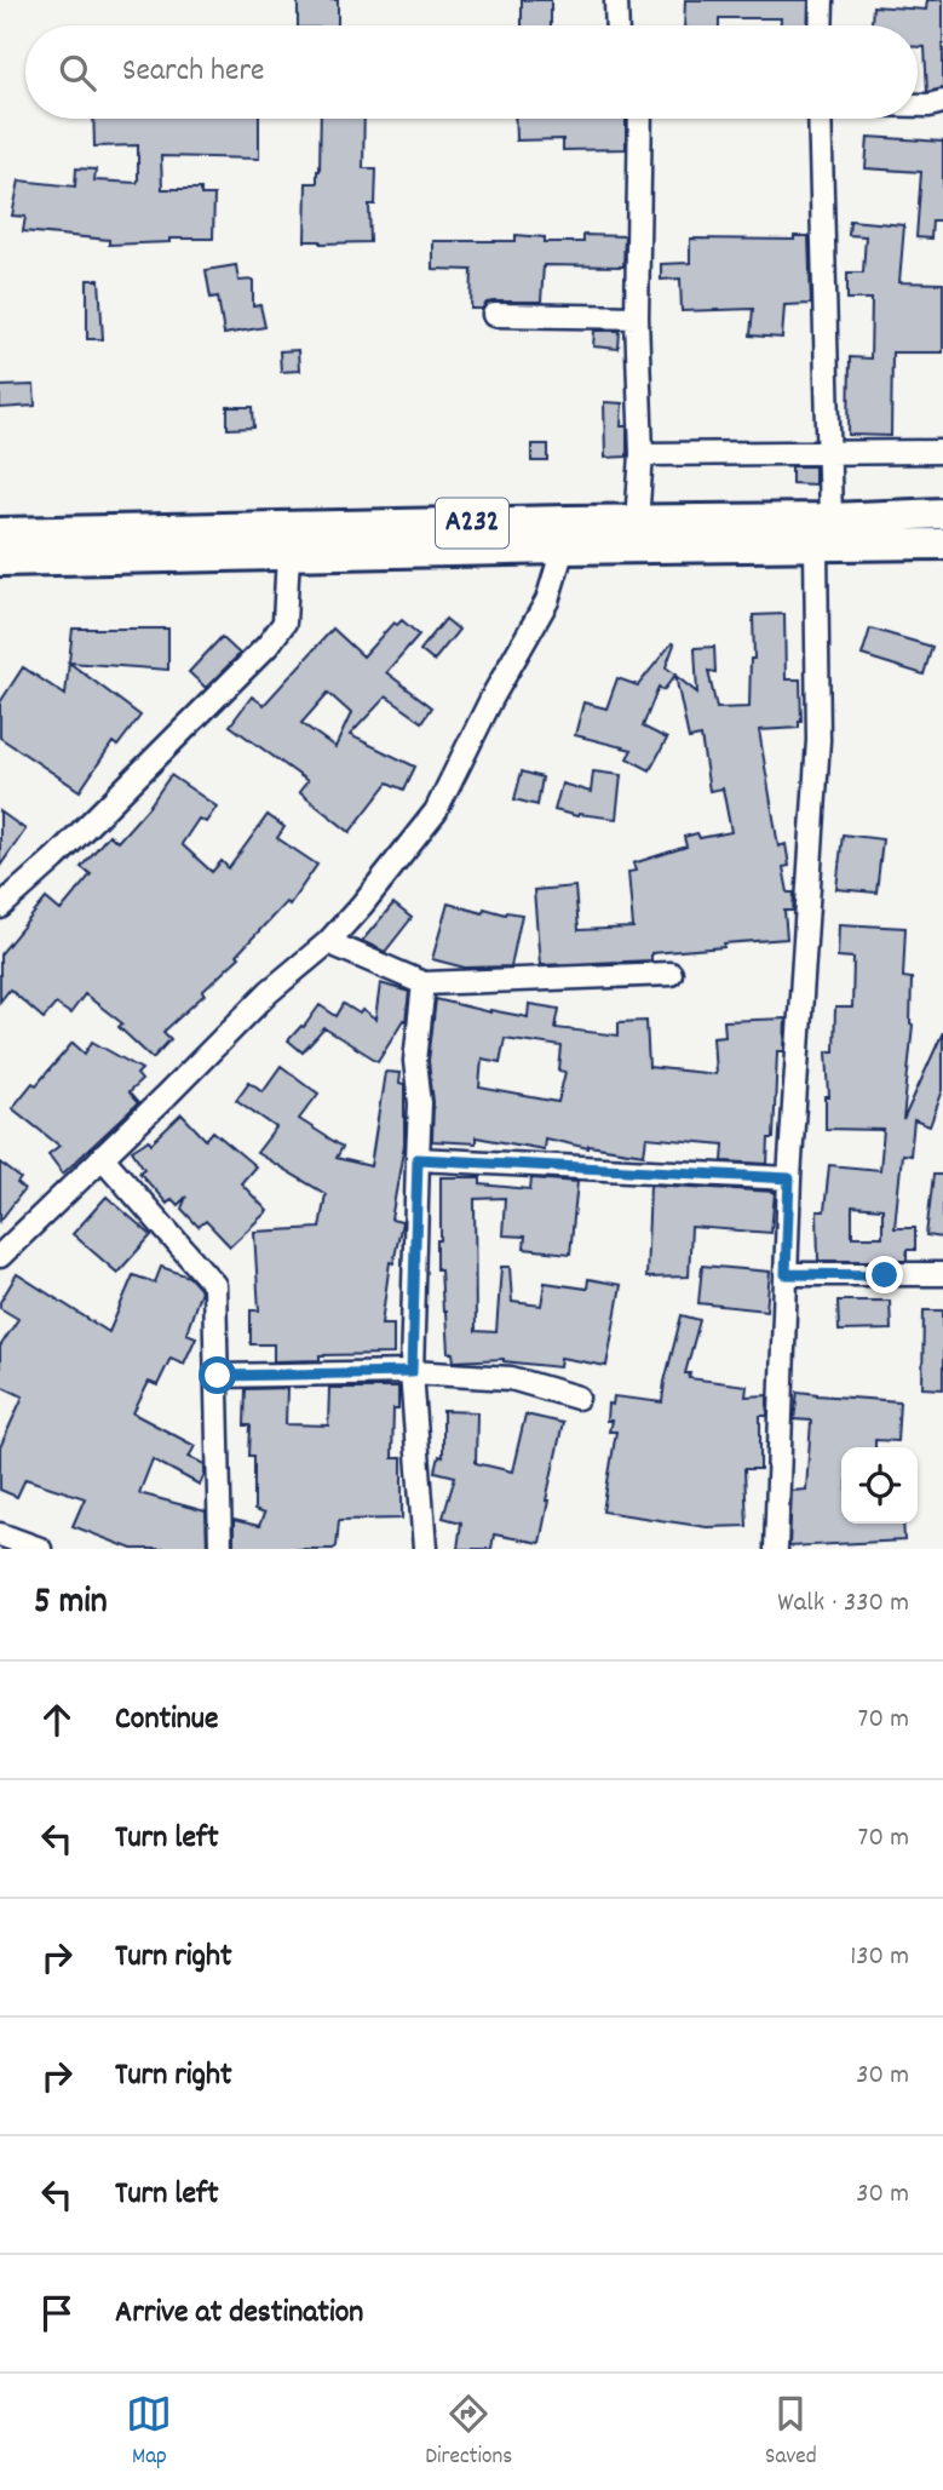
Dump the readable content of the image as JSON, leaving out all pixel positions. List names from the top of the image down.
{
  "streets": {
    "highway": ["A232"]
  },
  "page": {
    "search": "Search here",
    "heading": ["5 min", "Walk · 330 m"],
    "list": [
      ["Continue", "70 m"],
      ["Turn left", "70 m"],
      ["Turn right", "130 m"],
      ["Turn right", "30 m"],
      ["Turn left", "30 m"],
      "Arrive at destination"
    ],
    "nav": ["Map", "Directions", "Saved"]
  }
}
